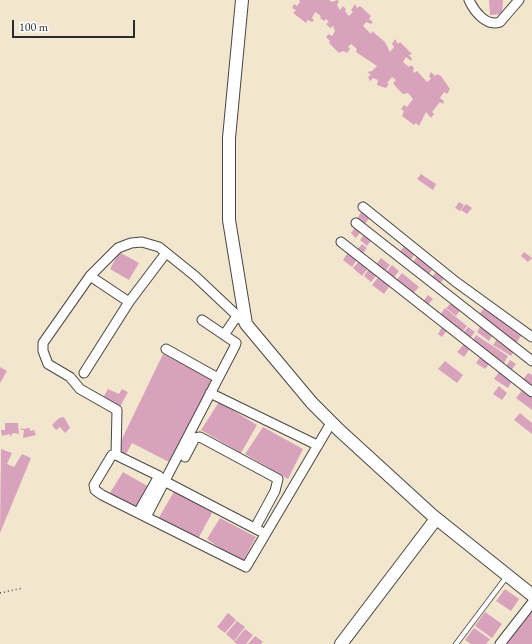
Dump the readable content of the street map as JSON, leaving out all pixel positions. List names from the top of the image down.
{
  "scale_bar": "100 m"
}
